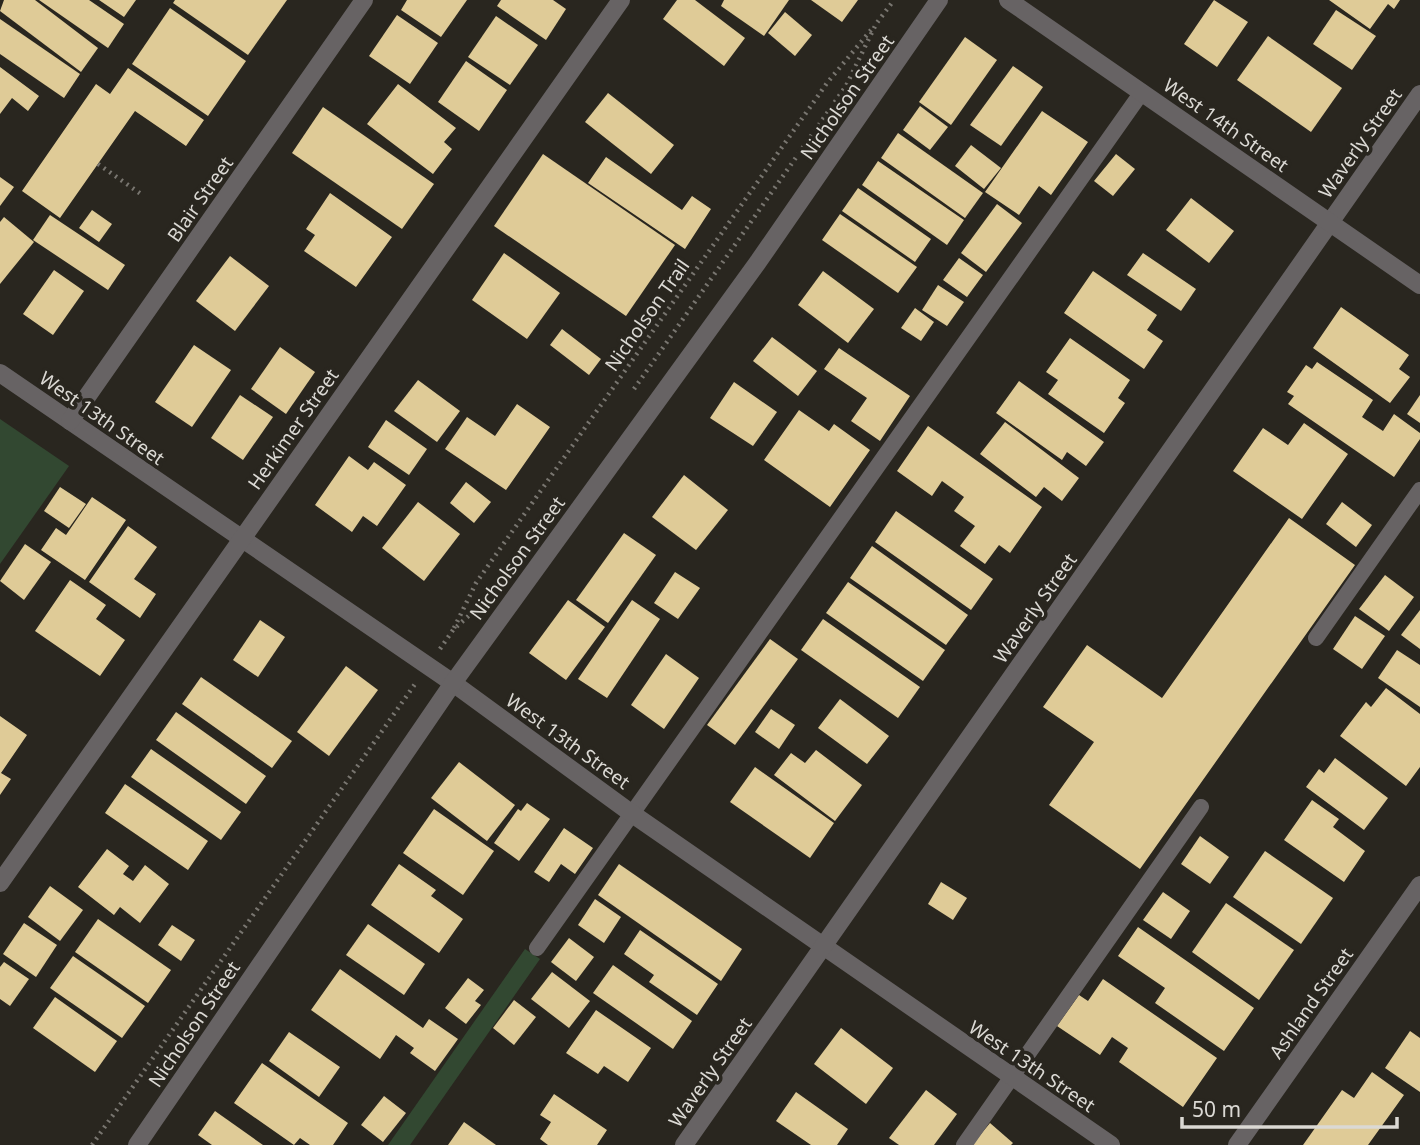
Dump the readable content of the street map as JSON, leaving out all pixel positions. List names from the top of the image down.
{
  "streets": {
    "street": [
      "Nicholson Street",
      "West 14th Street",
      "Waverly Street",
      "Blair Street",
      "West 13th Street",
      "Herkimer Street",
      "Ashland Street"
    ],
    "path": ["Nicholson Trail"]
  },
  "crossings": [
    ["Nicholson Street", "West 13th Street"],
    ["West 14th Street", "Waverly Street"],
    ["Waverly Street", "West 13th Street"],
    ["Blair Street", "West 13th Street"],
    ["West 13th Street", "Herkimer Street"]
  ],
  "scale_bar": "50 m"
}
